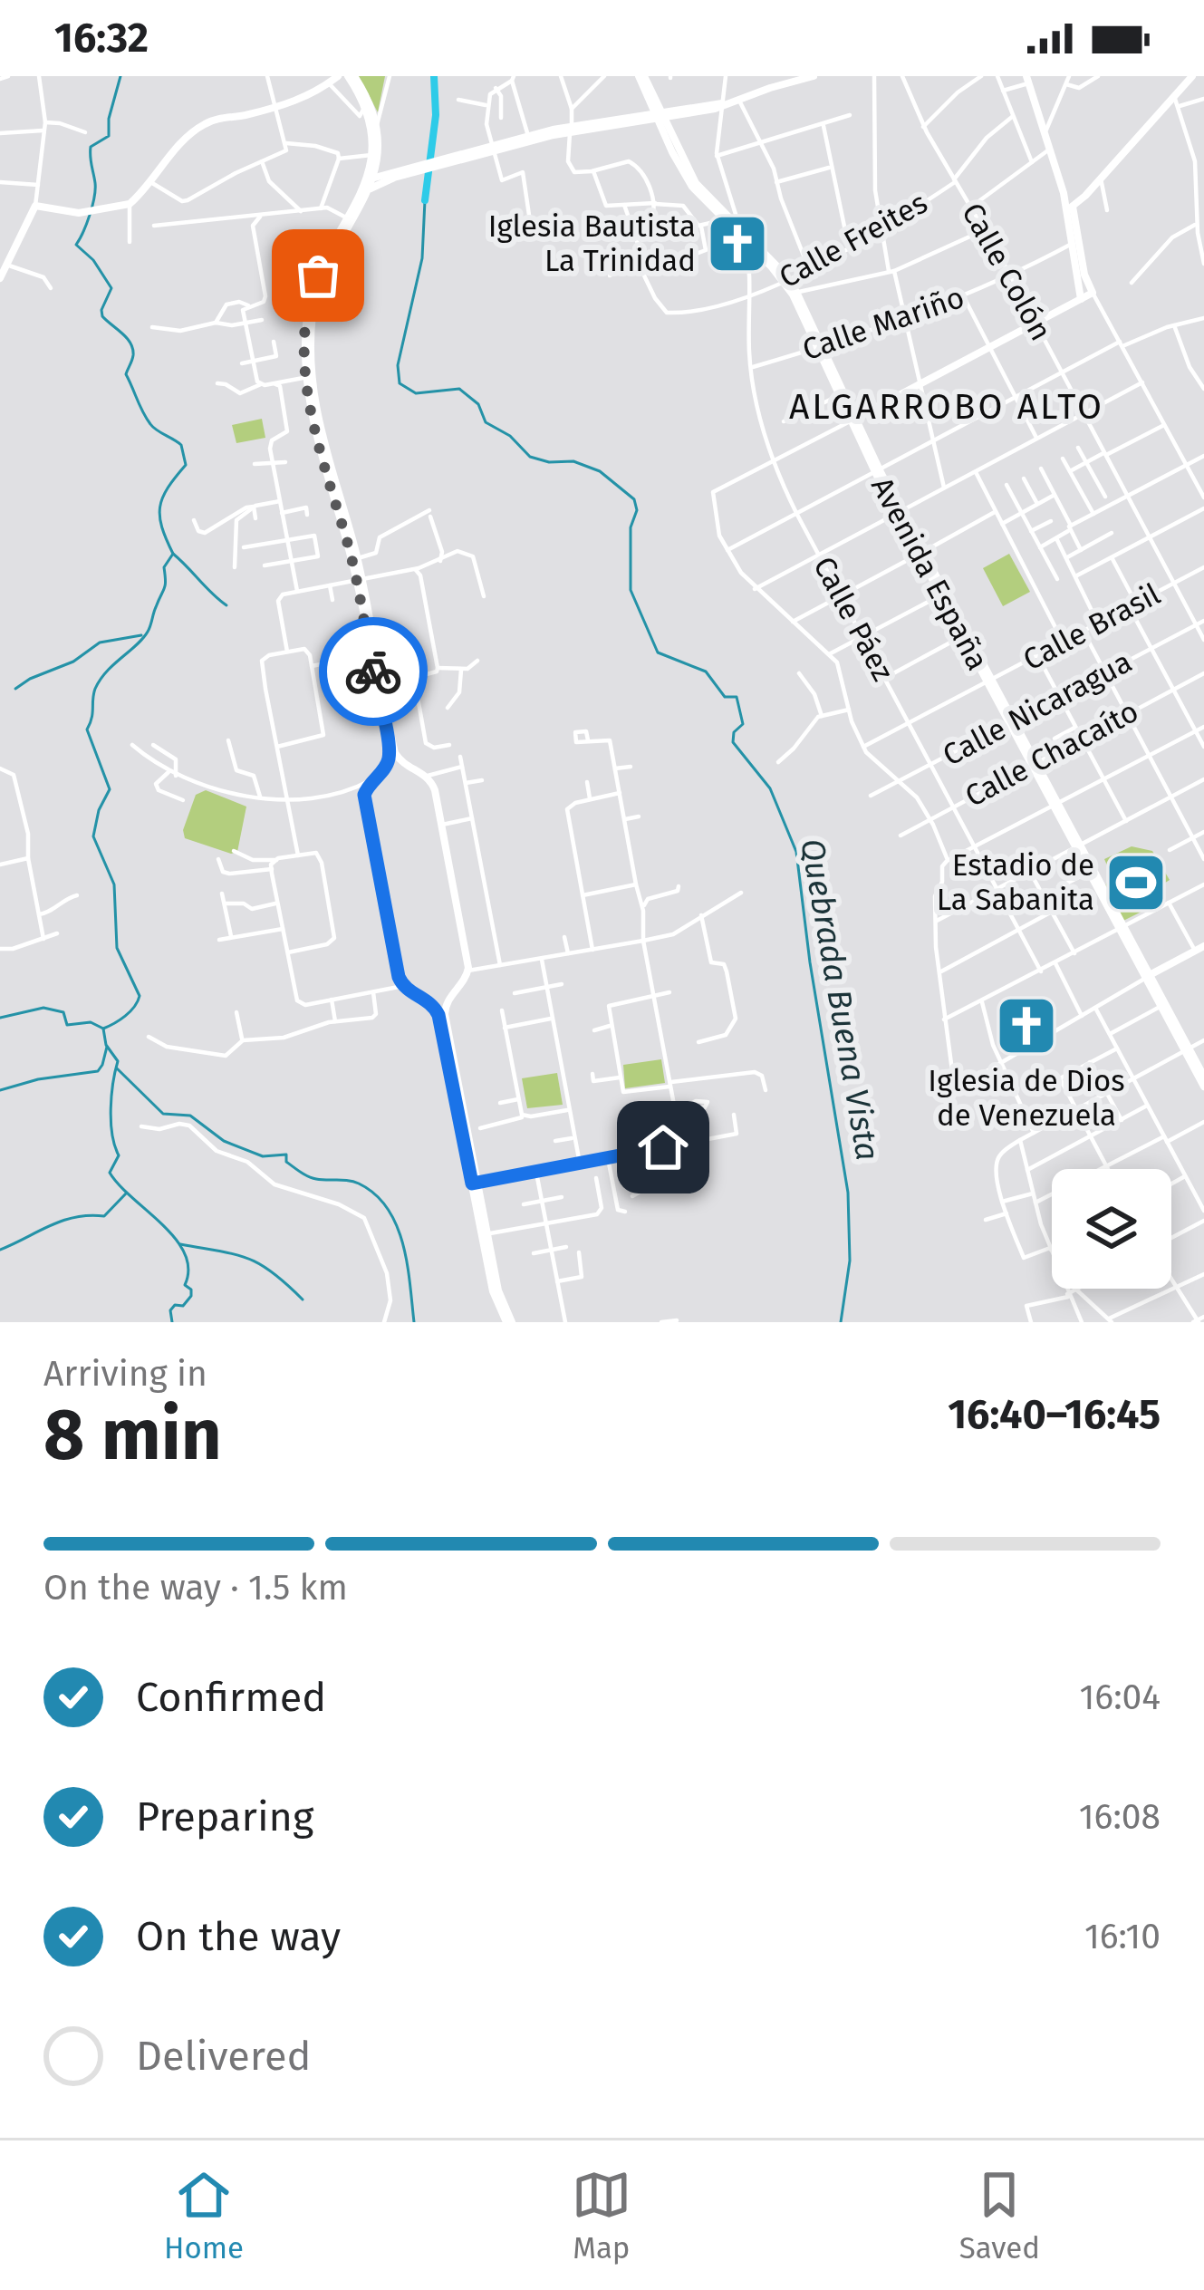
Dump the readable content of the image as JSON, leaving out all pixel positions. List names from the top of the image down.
{
  "streets": {
    "street": [
      "Calle Freites",
      "Calle Colón",
      "Calle Mariño",
      "Avenida España",
      "Calle Páez",
      "Calle Brasil",
      "Calle Nicaragua",
      "Calle Chacaíto"
    ]
  },
  "crossings": [
    ["Calle Freites", "Calle Colón"],
    ["Calle Freites", "Avenida España"],
    ["Calle Freites", "Calle Páez"],
    ["Calle Colón", "Calle Mariño"],
    ["Calle Colón", "Calle Brasil"],
    ["Calle Colón", "Calle Nicaragua"],
    ["Calle Mariño", "Avenida España"],
    ["Calle Mariño", "Calle Páez"],
    ["Avenida España", "Calle Páez"],
    ["Avenida España", "Calle Brasil"],
    ["Avenida España", "Calle Nicaragua"],
    ["Avenida España", "Calle Chacaíto"],
    ["Calle Páez", "Calle Brasil"],
    ["Calle Páez", "Calle Nicaragua"],
    ["Calle Páez", "Calle Chacaíto"]
  ],
  "districts": ["ALGARROBO ALTO"],
  "water": ["Quebrada Buena Vista"],
  "places": {
    "church": ["Iglesia Bautista La Trinidad", "Iglesia de Dios de Venezuela"],
    "sports": ["Estadio de La Sabanita"]
  },
  "page": {
    "status": "16:32",
    "heading": ["8 min", "Arriving in", "16:40–16:45"],
    "bar": "On the way · 1.5 km",
    "list": [
      ["Confirmed", "16:04"],
      ["Preparing", "16:08"],
      ["On the way", "16:10"],
      "Delivered"
    ],
    "tabs": ["Home", "Map", "Saved"]
  }
}
